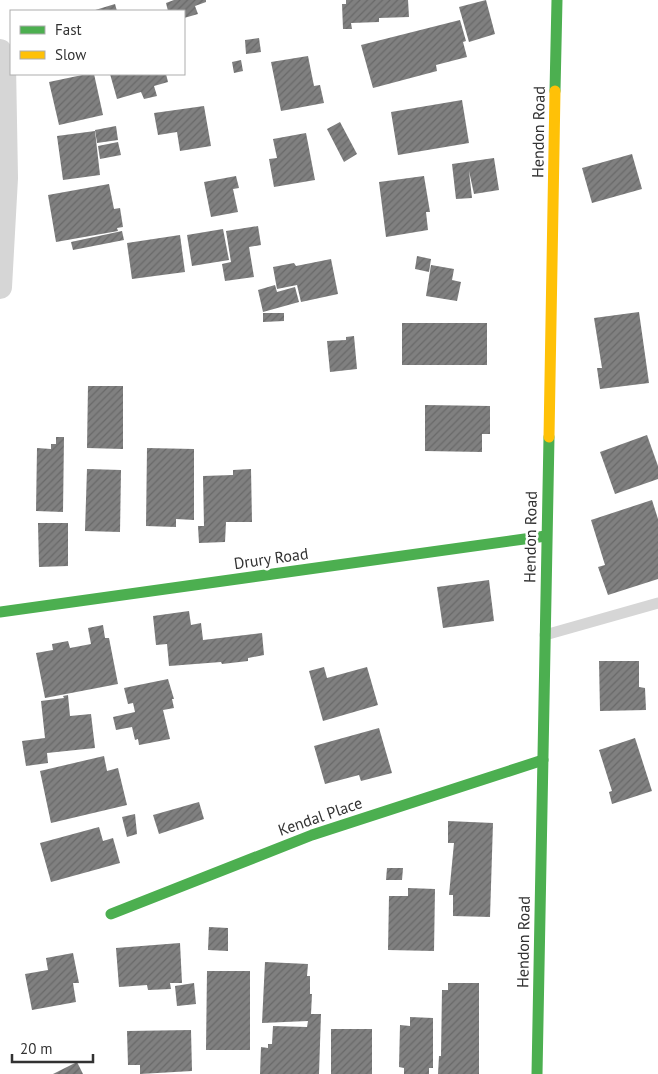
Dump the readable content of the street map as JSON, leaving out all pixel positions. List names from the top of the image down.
{
  "streets": {
    "street": ["Hendon Road", "Drury Road", "Kendal Place"]
  },
  "crossings": [
    ["Hendon Road", "Drury Road"],
    ["Hendon Road", "Kendal Place"]
  ],
  "legend": ["Fast", "Slow"],
  "scale_bar": "20 m"
}
